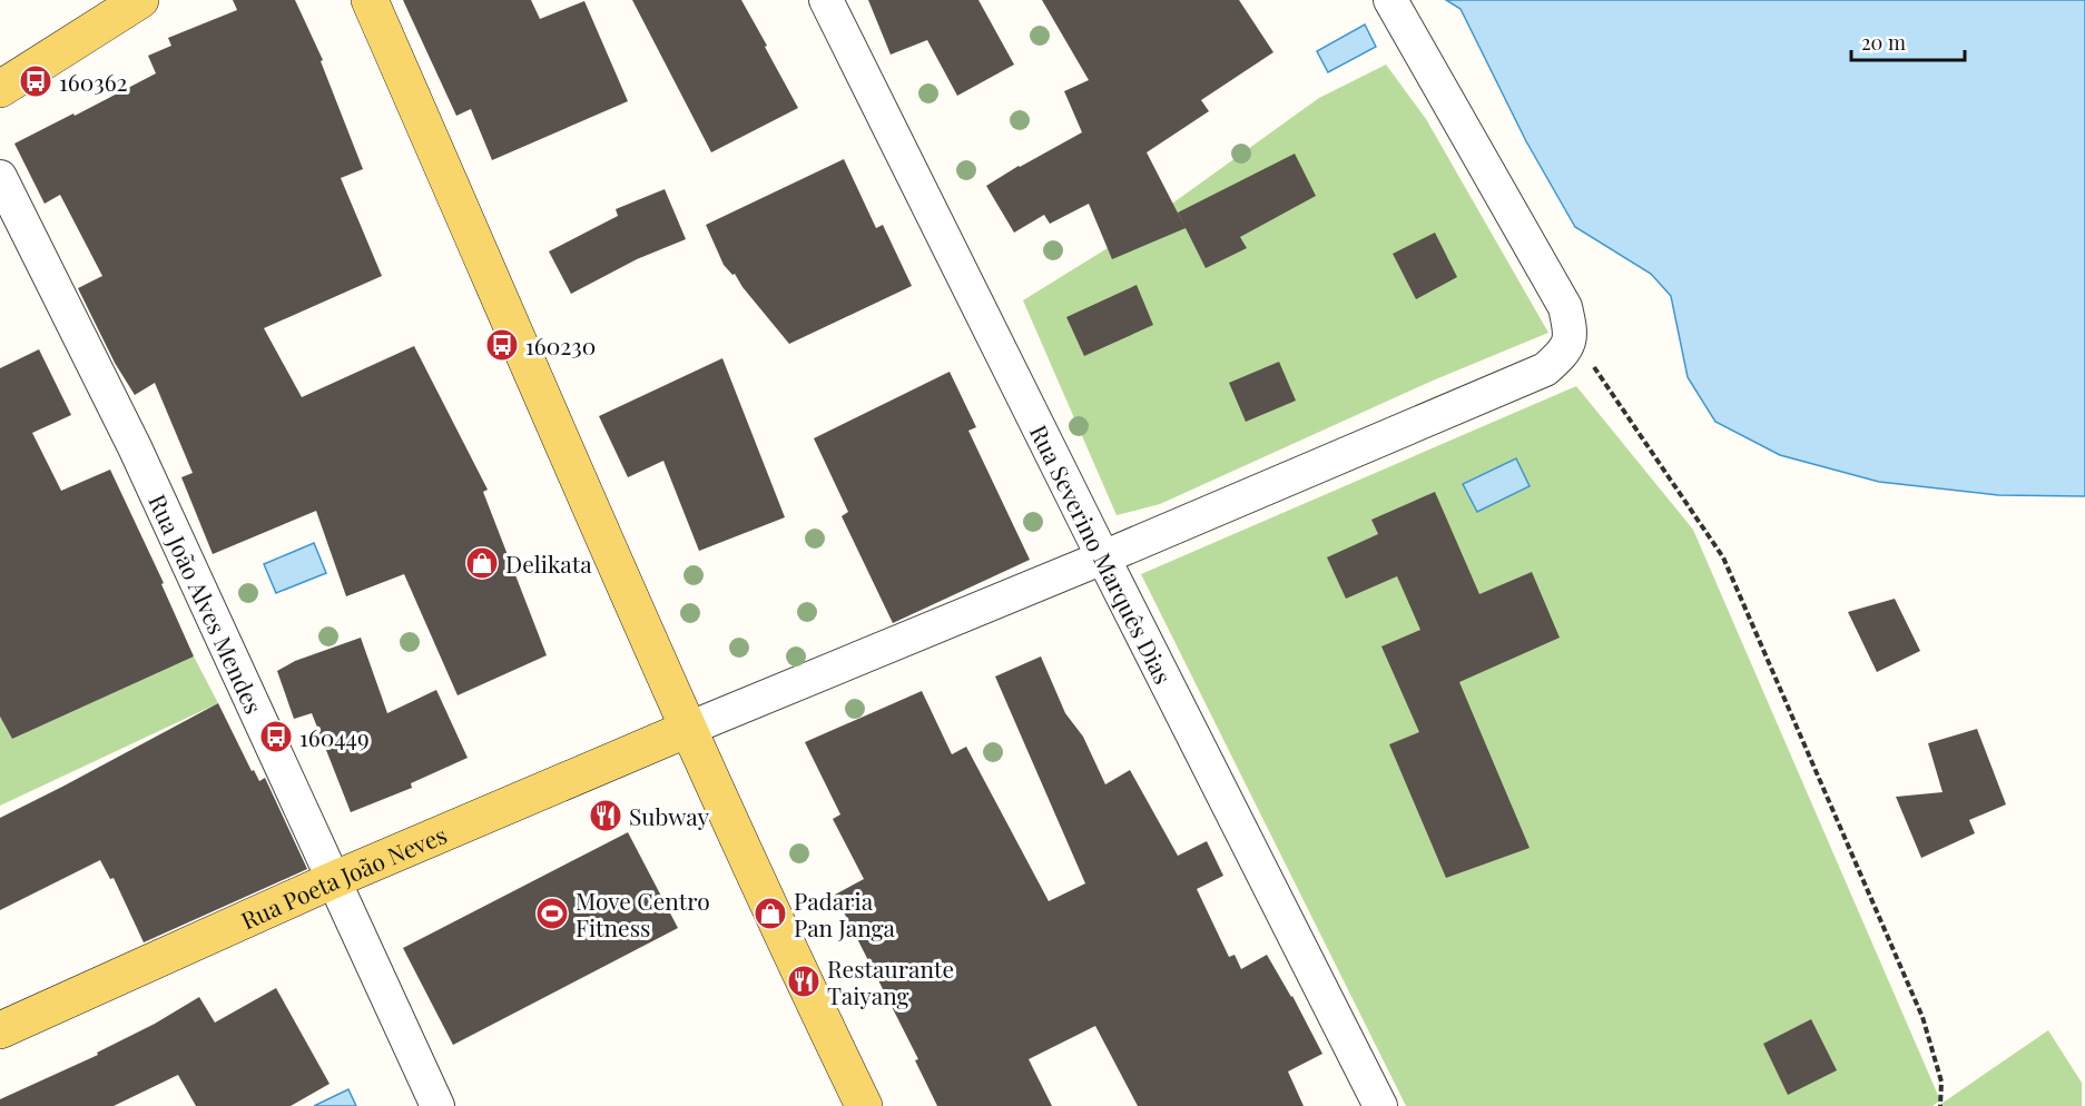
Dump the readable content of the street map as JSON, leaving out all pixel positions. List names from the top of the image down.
{
  "streets": {
    "main road": ["Rua Poeta João Neves"],
    "street": ["Rua Severino Marquês Dias", "Rua João Alves Mendes"]
  },
  "crossings": [
    ["Rua João Alves Mendes", "Rua Poeta João Neves"]
  ],
  "places": {
    "bus stop": ["160362", "160230", "160449"],
    "shop": ["Delikata", "Padaria Pan Janga"],
    "restaurant": ["Subway", "Restaurante Taiyang"],
    "sports": ["Move Centro Fitness"]
  },
  "scale_bar": "20 m"
}
